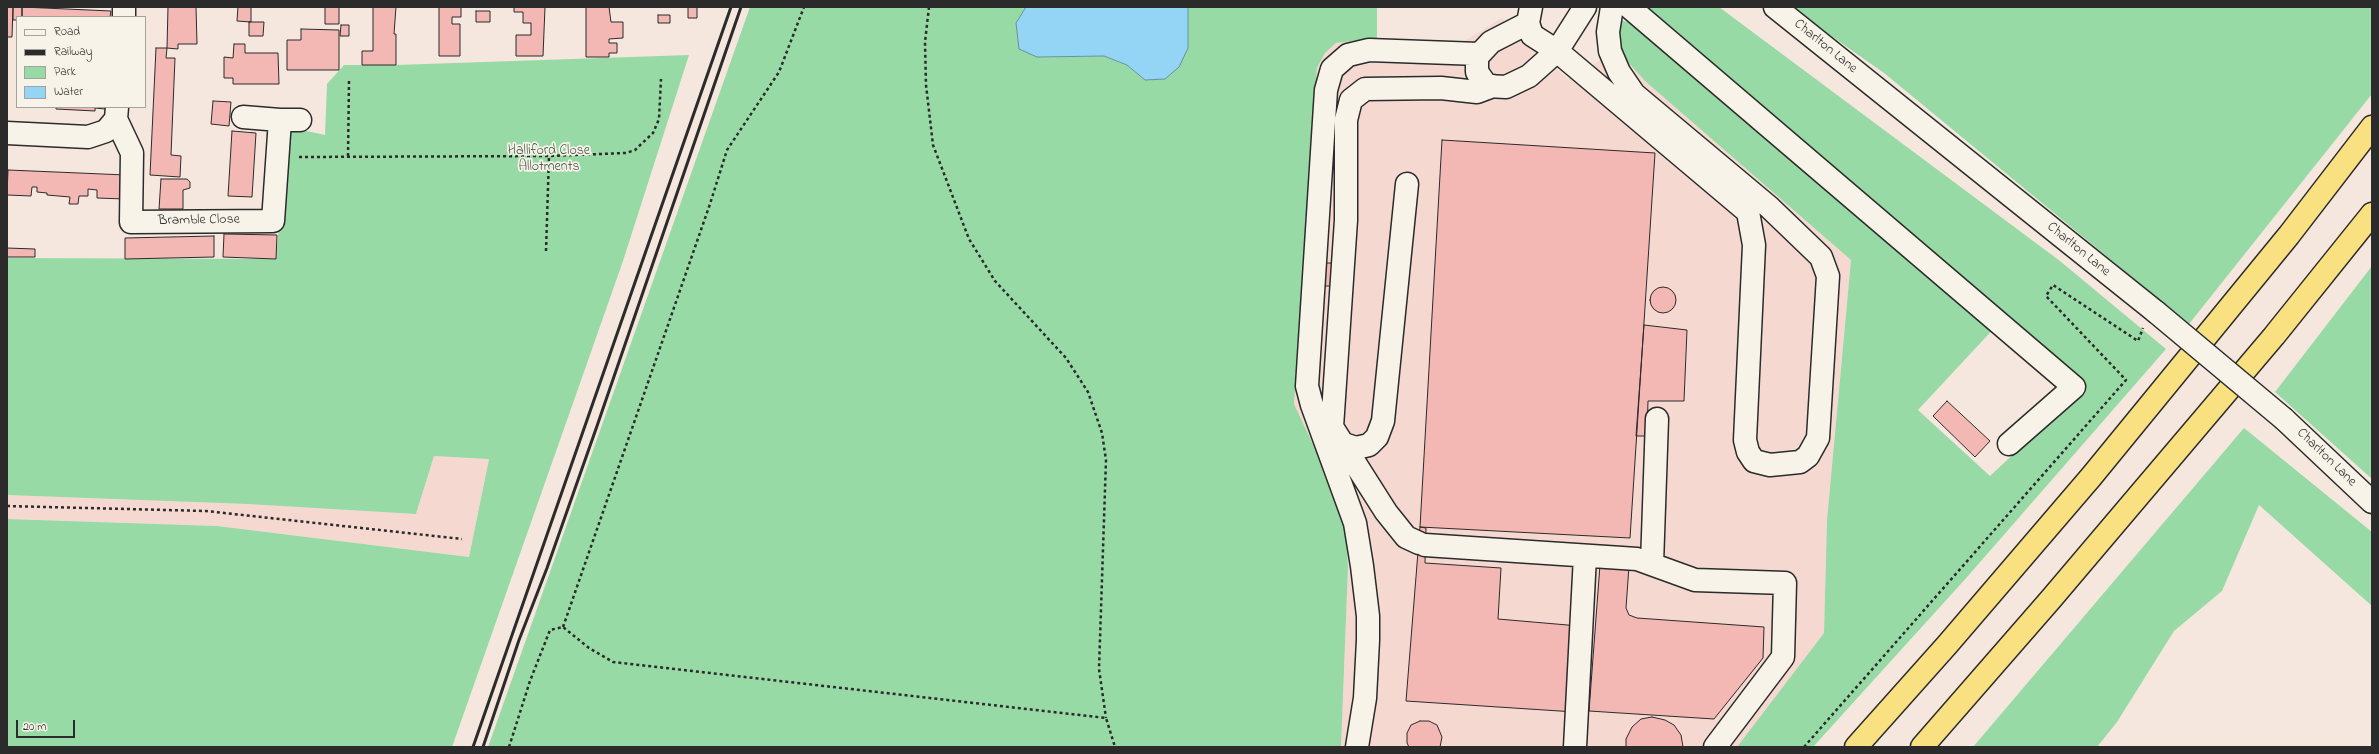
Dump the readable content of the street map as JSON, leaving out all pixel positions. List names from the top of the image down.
{
  "streets": {
    "street": ["Charlton Lane", "Bramble Close"]
  },
  "parks": ["Halliford Close Allotments"],
  "legend": [
    "Road",
    "Railway",
    "Park",
    "Water"
  ],
  "scale_bar": "20 m"
}
